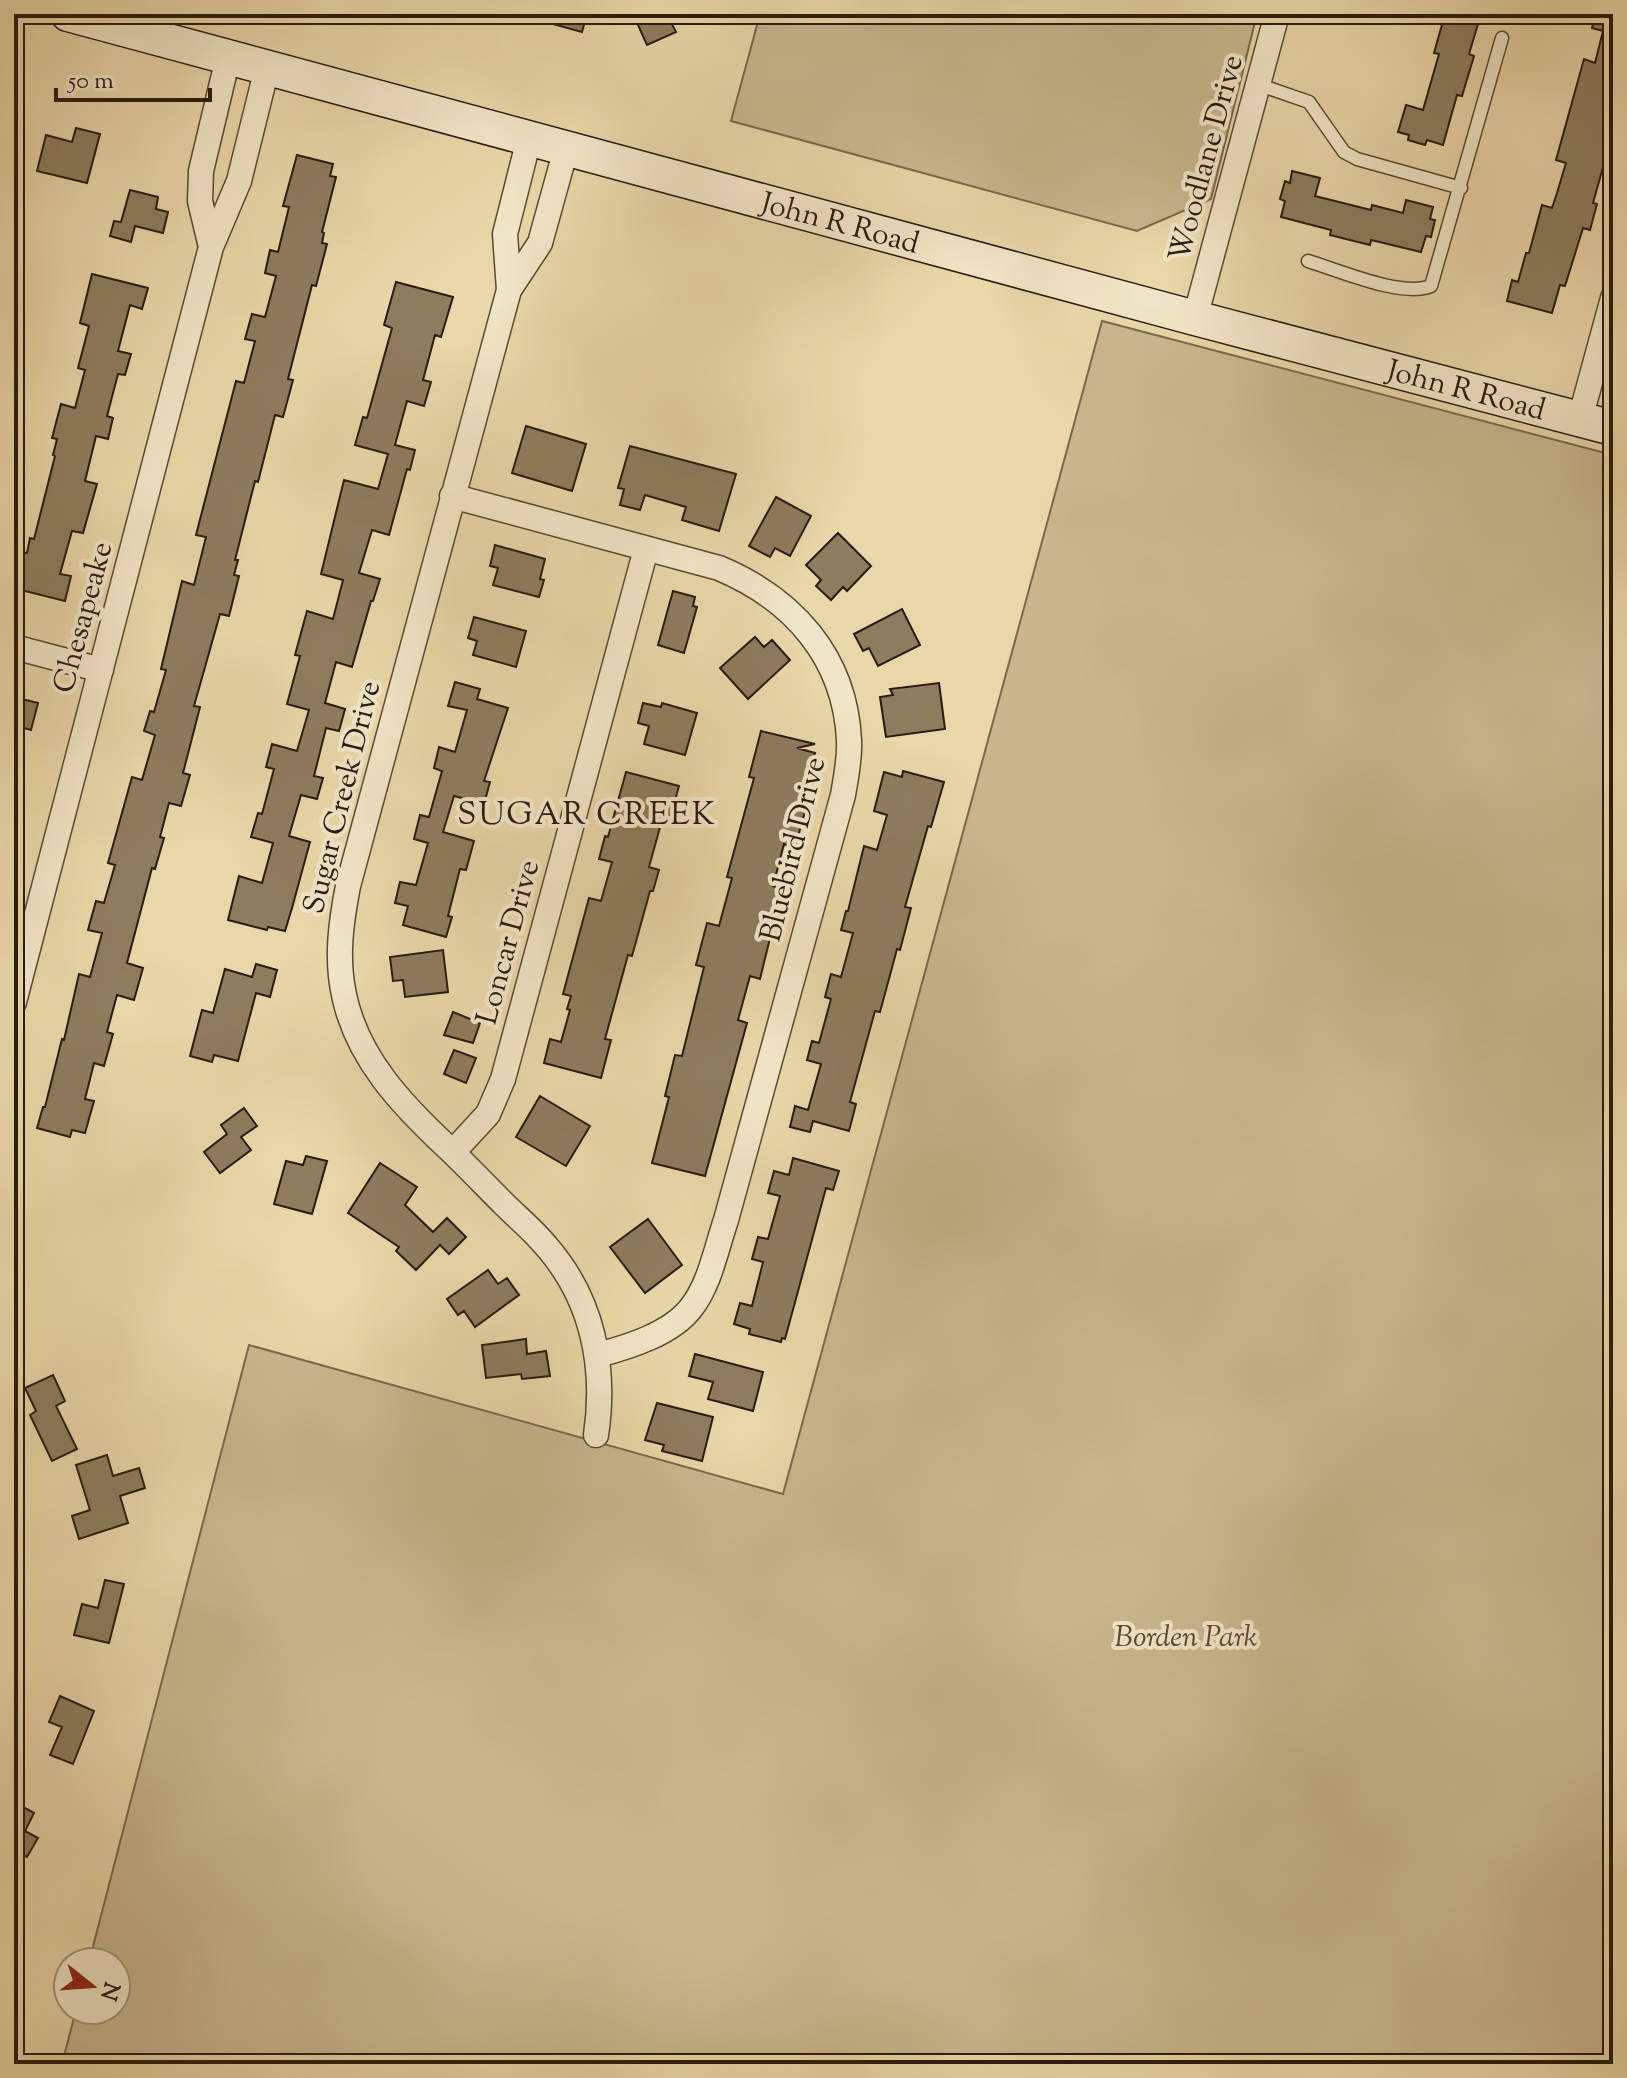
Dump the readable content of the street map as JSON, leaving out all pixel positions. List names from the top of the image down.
{
  "streets": {
    "main road": ["John R Road"],
    "street": [
      "Woodlane Drive",
      "Chesapeake",
      "Sugar Creek Drive",
      "Bluebird Drive",
      "Loncar Drive"
    ]
  },
  "crossings": [
    ["Woodlane Drive", "John R Road"],
    ["John R Road", "Chesapeake"],
    ["John R Road", "Sugar Creek Drive"],
    ["Sugar Creek Drive", "Bluebird Drive"],
    ["Sugar Creek Drive", "Loncar Drive"],
    ["Bluebird Drive", "Loncar Drive"]
  ],
  "districts": ["SUGAR CREEK"],
  "parks": ["Borden Park"],
  "scale_bar": "50 m",
  "north": "right"
}
